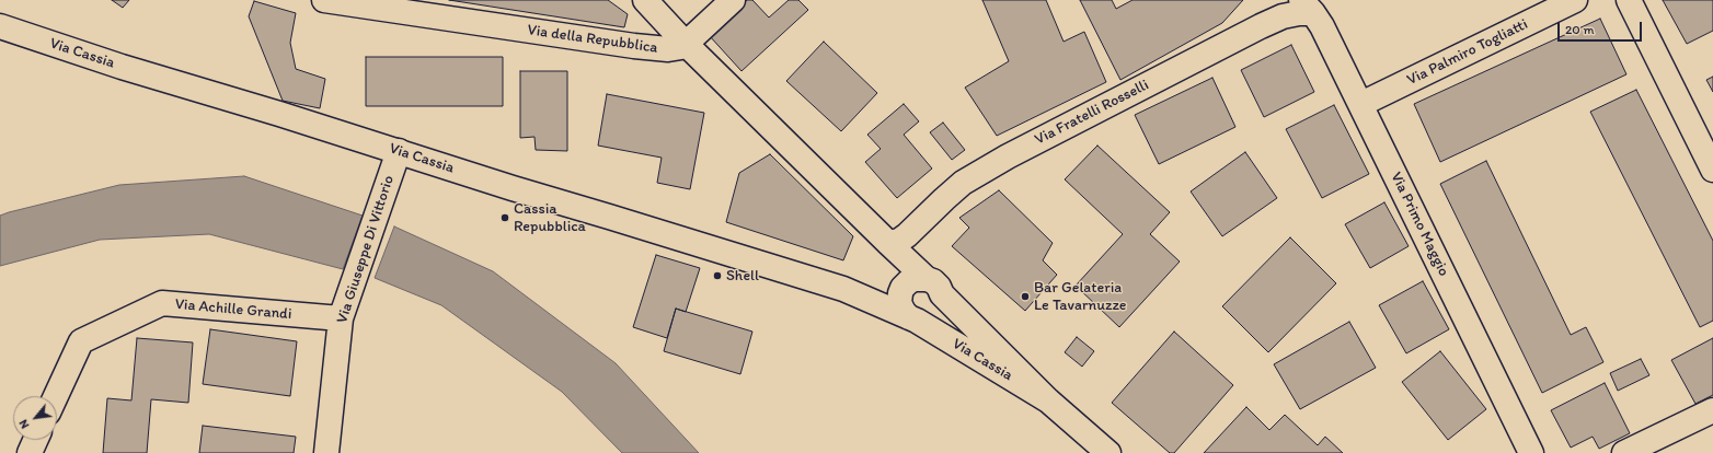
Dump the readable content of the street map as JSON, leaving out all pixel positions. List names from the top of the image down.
{
  "streets": {
    "street": [
      "Via della Repubblica",
      "Via Palmiro Togliatti",
      "Via Cassia",
      "Via Fratelli Rosselli",
      "Via Primo Maggio",
      "Via Giuseppe Di Vittorio",
      "Via Achille Grandi"
    ]
  },
  "crossings": [
    ["Via Palmiro Togliatti", "Via Primo Maggio"],
    ["Via Cassia", "Via Giuseppe Di Vittorio"],
    ["Via Fratelli Rosselli", "Via Primo Maggio"],
    ["Via Giuseppe Di Vittorio", "Via Achille Grandi"]
  ],
  "places": ["Cassia Repubblica", "Shell", "Bar Gelateria Le Tavarnuzze"],
  "scale_bar": "20 m",
  "north": "bottom left"
}
